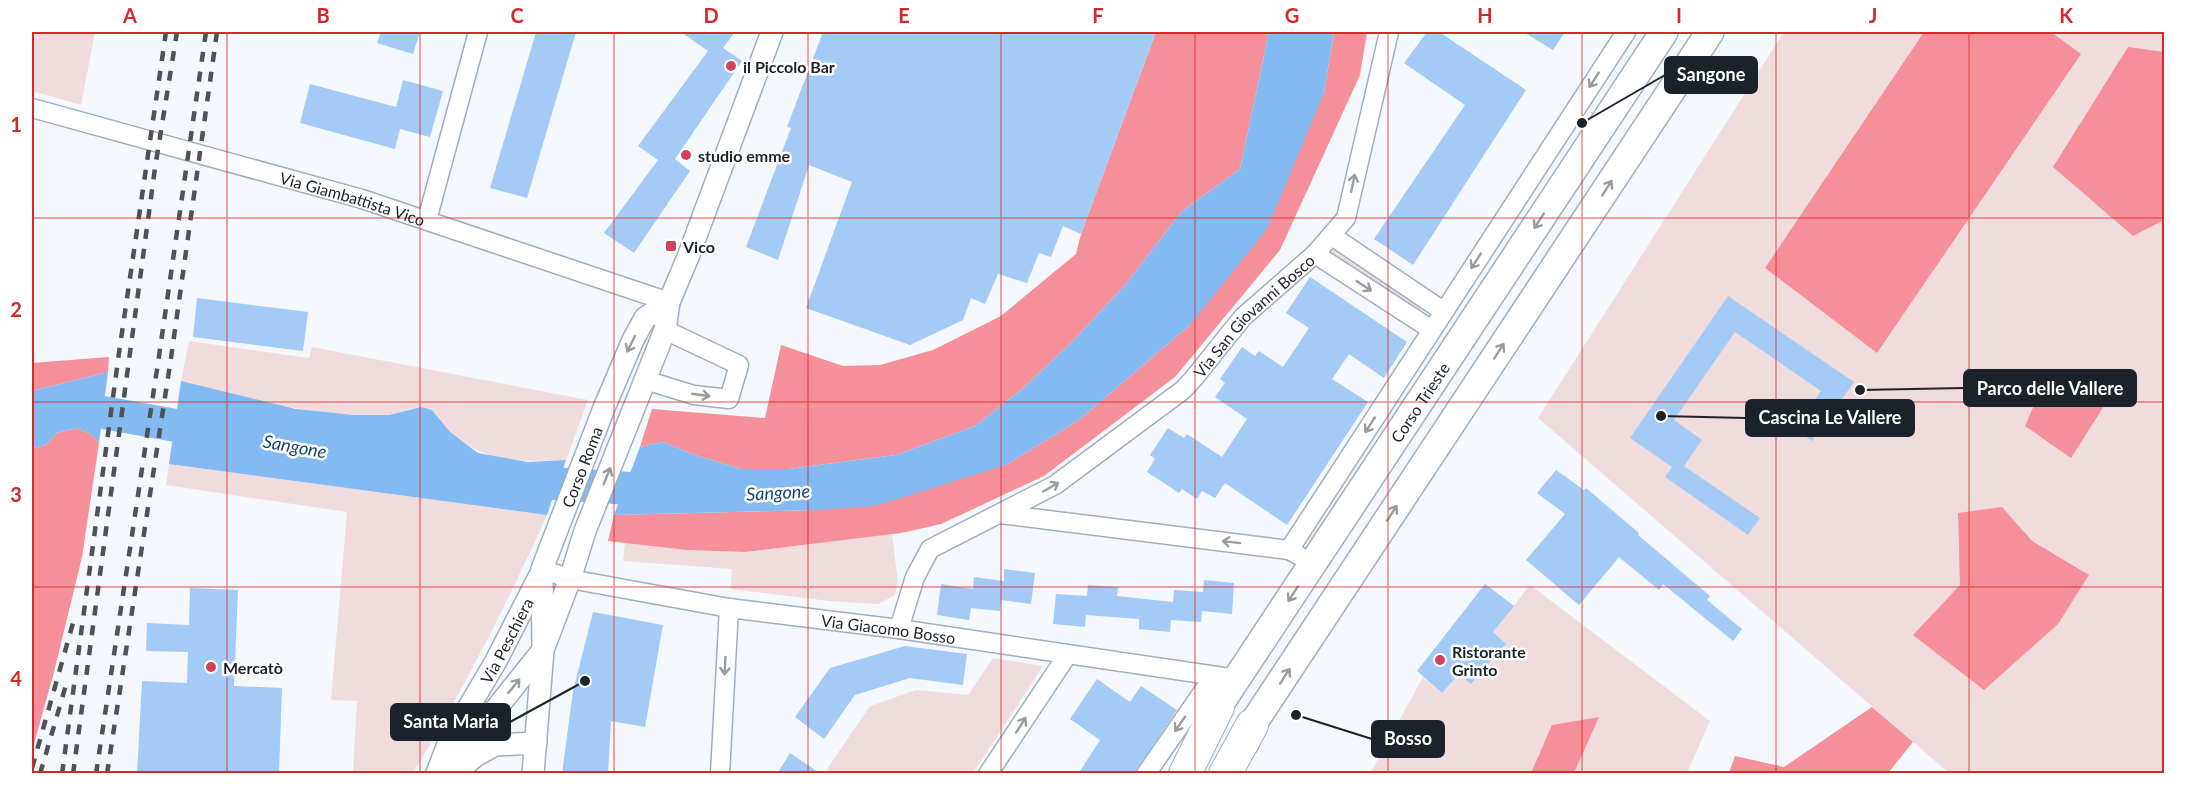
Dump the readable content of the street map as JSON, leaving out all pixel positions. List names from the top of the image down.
{
  "streets": {
    "main road": ["Corso Trieste"],
    "street": [
      "Via Giambattista Vico",
      "Via San Giovanni Bosco",
      "Corso Roma",
      "Via Giacomo Bosso",
      "Via Peschiera"
    ]
  },
  "crossings": [
    ["Via Giambattista Vico", "Corso Roma"],
    ["Via San Giovanni Bosco", "Via Giacomo Bosso"],
    ["Corso Trieste", "Via Giacomo Bosso"],
    ["Corso Roma", "Via Giacomo Bosso"],
    ["Corso Roma", "Via Peschiera"],
    ["Via Giacomo Bosso", "Via Peschiera"]
  ],
  "one_way": ["Via San Giovanni Bosco", "Corso Trieste"],
  "water": ["Sangone"],
  "places": {
    "other": [
      "il Piccolo Bar",
      "Sangone",
      "studio emme",
      "Parco delle Vallere",
      "Cascina Le Vallere",
      "Ristorante Grinto",
      "Mercatò",
      "Santa Maria",
      "Bosso"
    ],
    "transit": ["Vico"]
  },
  "grid": {
    "columns": [
      "A",
      "B",
      "C",
      "D",
      "E",
      "F",
      "G",
      "H",
      "I",
      "J",
      "K"
    ],
    "rows": [
      "1",
      "2",
      "3",
      "4"
    ]
  }
}
